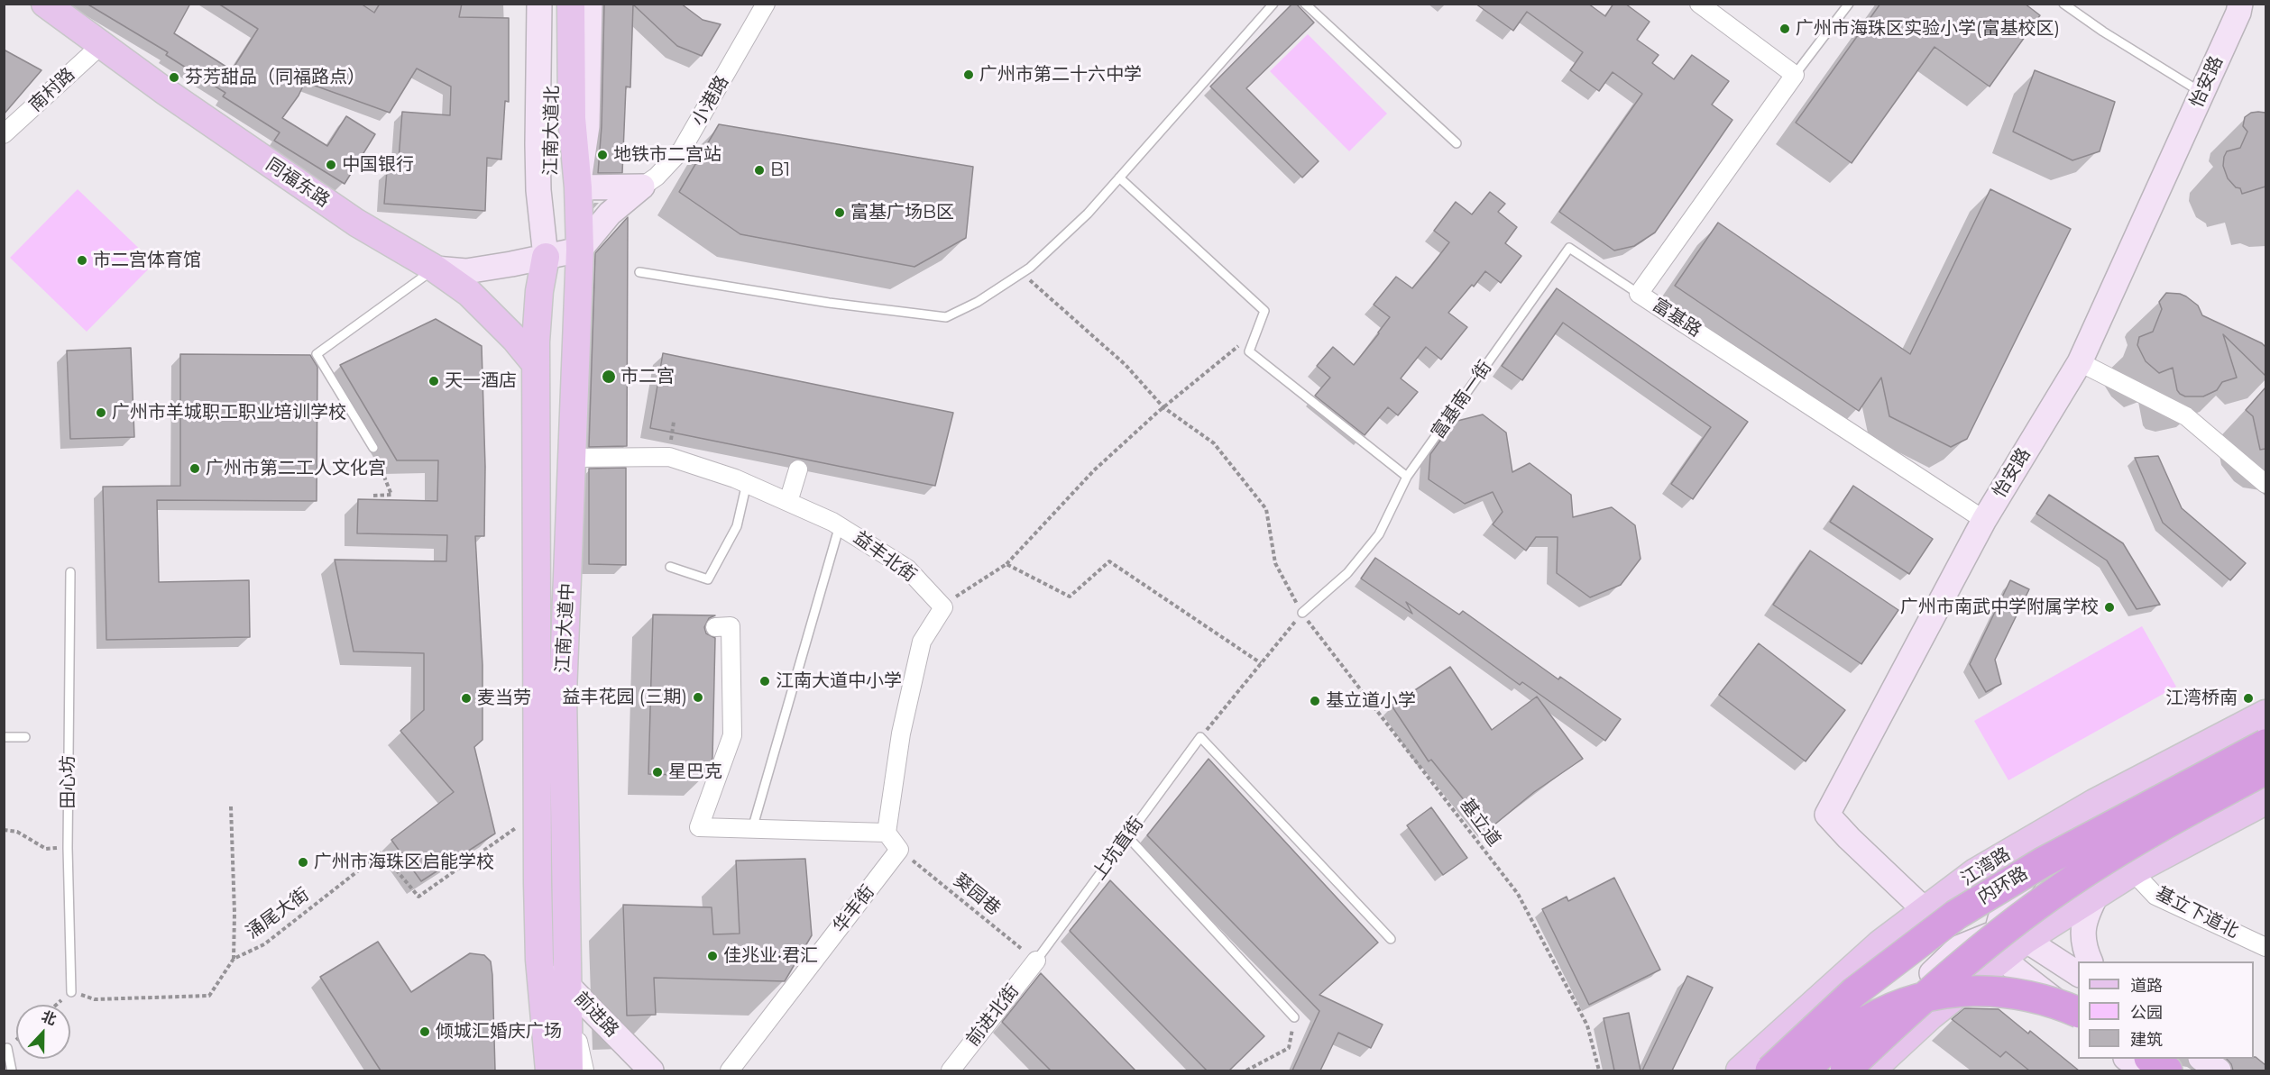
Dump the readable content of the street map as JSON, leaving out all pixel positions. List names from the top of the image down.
{
  "streets": {
    "highway": ["内环路"],
    "main road": [
      "怡安路",
      "江南大道北",
      "同福东路",
      "江南大道中",
      "江湾路",
      "前进路"
    ],
    "street": [
      "南村路",
      "小港路",
      "富基路",
      "益丰北街",
      "华丰街",
      "基立下道北",
      "前进北街"
    ],
    "lane": ["富基南一街", "田心坊", "上坑直街"],
    "path": ["基立道", "葵园巷", "涌尾大街"]
  },
  "crossings": [
    ["怡安路", "富基路"],
    ["怡安路", "江湾路"],
    ["南村路", "同福东路"],
    ["江南大道北", "同福东路"],
    ["江南大道北", "江南大道中"],
    ["同福东路", "江南大道中"],
    ["富基路", "富基南一街"],
    ["富基南一街", "基立道"],
    ["益丰北街", "江南大道中"],
    ["江南大道中", "涌尾大街"],
    ["江南大道中", "前进路"],
    ["田心坊", "涌尾大街"],
    ["上坑直街", "葵园巷"],
    ["上坑直街", "前进北街"],
    ["葵园巷", "华丰街"],
    ["葵园巷", "前进北街"]
  ],
  "places": [
    "广州市海珠区实验小学(富基校区)",
    "广州市第二十六中学",
    "芬芳甜品（同福路点）",
    "地铁市二宫站",
    "中国银行",
    "B1",
    "富基广场B区",
    "市二宫体育馆",
    "市二宫",
    "天一酒店",
    "广州市羊城职工职业培训学校",
    "广州市第二工人文化宫",
    "广州市南武中学附属学校",
    "江南大道中小学",
    "益丰花园 (三期)",
    "麦当劳",
    "江湾桥南",
    "基立道小学",
    "星巴克",
    "广州市海珠区启能学校",
    "佳兆业·君汇",
    "倾城汇婚庆广场"
  ],
  "legend": ["道路", "公园", "建筑"],
  "north": "top"
}
